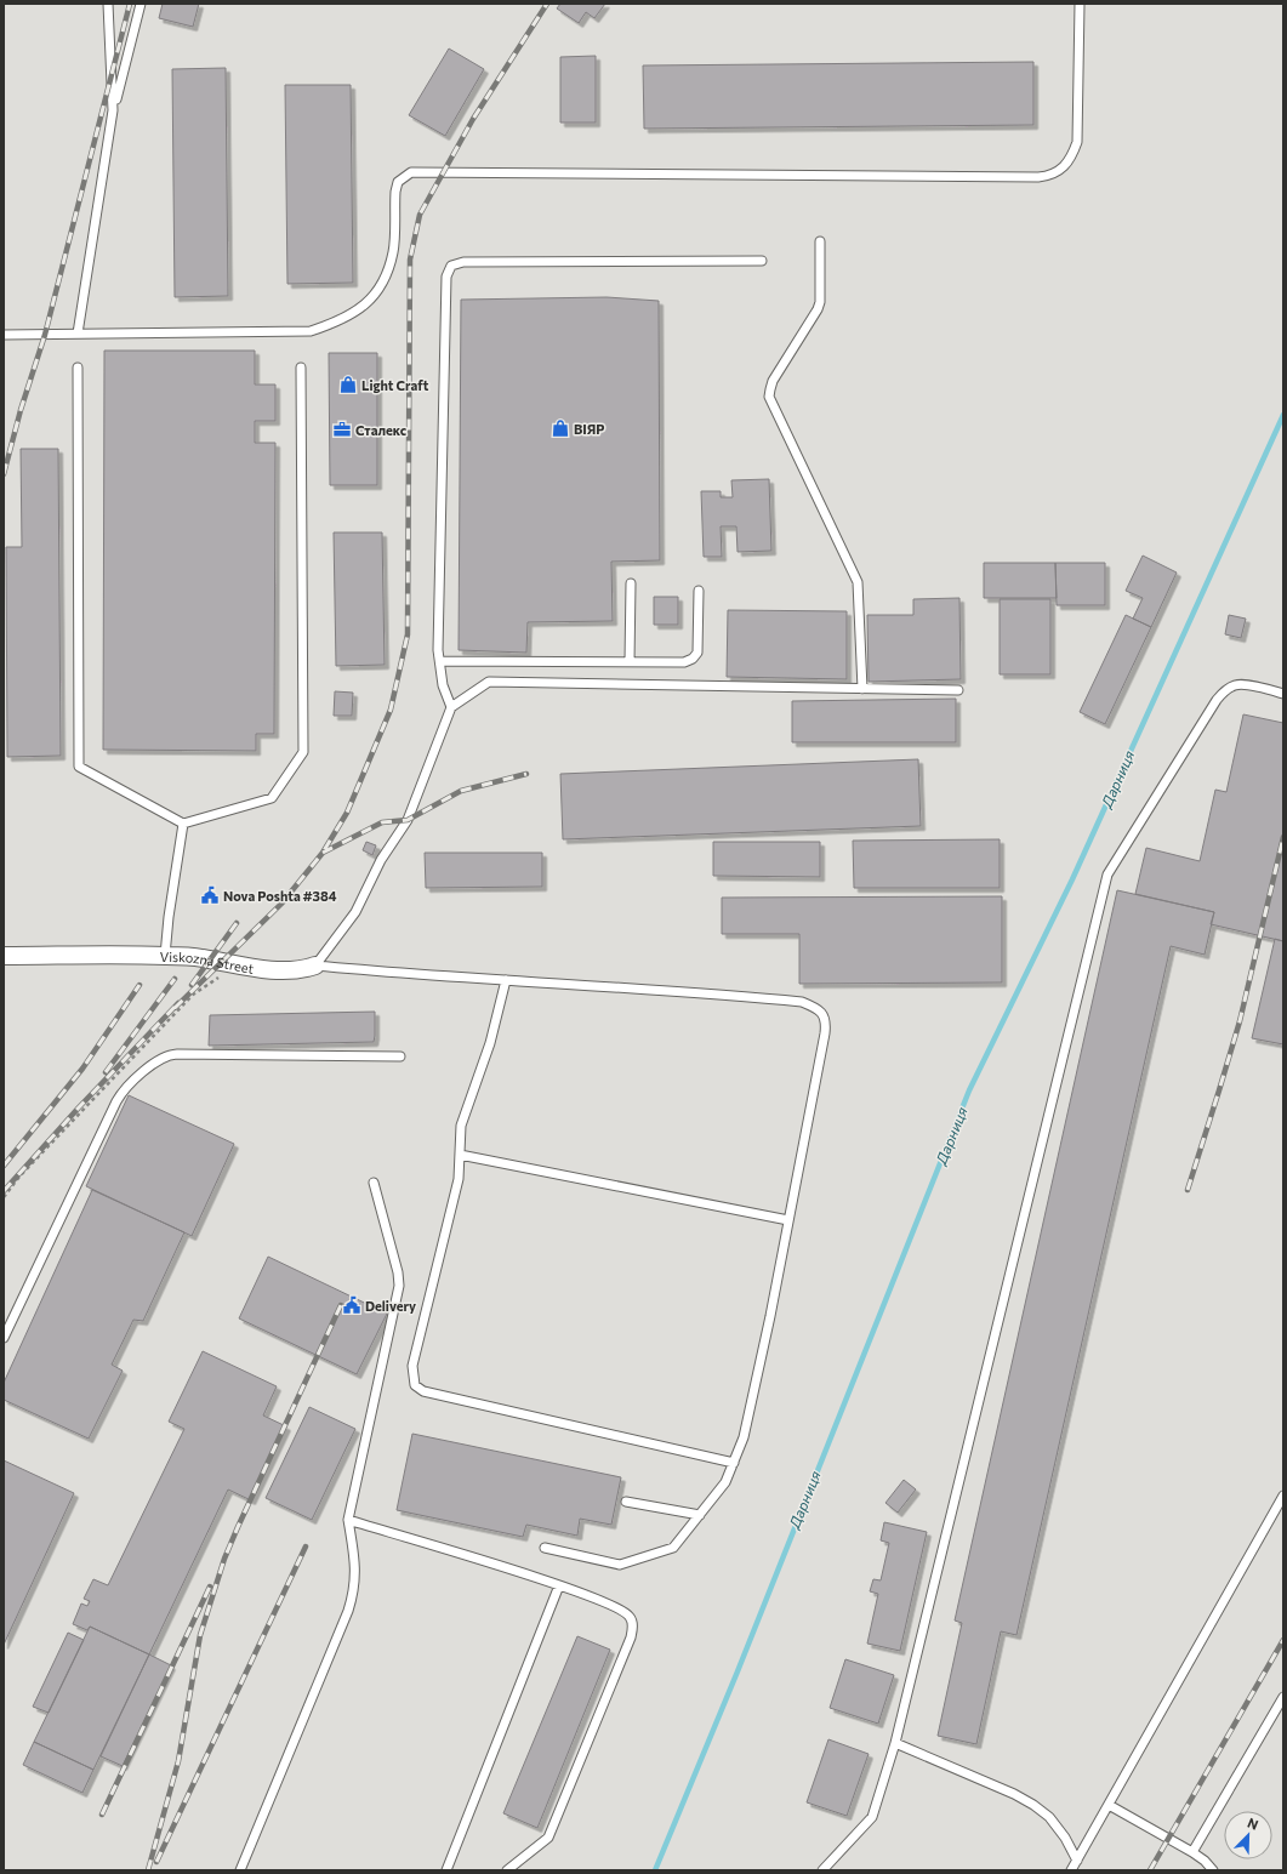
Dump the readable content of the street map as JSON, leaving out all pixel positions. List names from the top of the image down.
{
  "streets": {
    "street": ["Viskozna Street"]
  },
  "water": ["Дарниця"],
  "places": {
    "shop": ["Light Craft", "ВІЯР"],
    "office": ["Сталекс"],
    "public building": ["Nova Poshta #384", "Delivery"]
  },
  "north": "top right"
}
